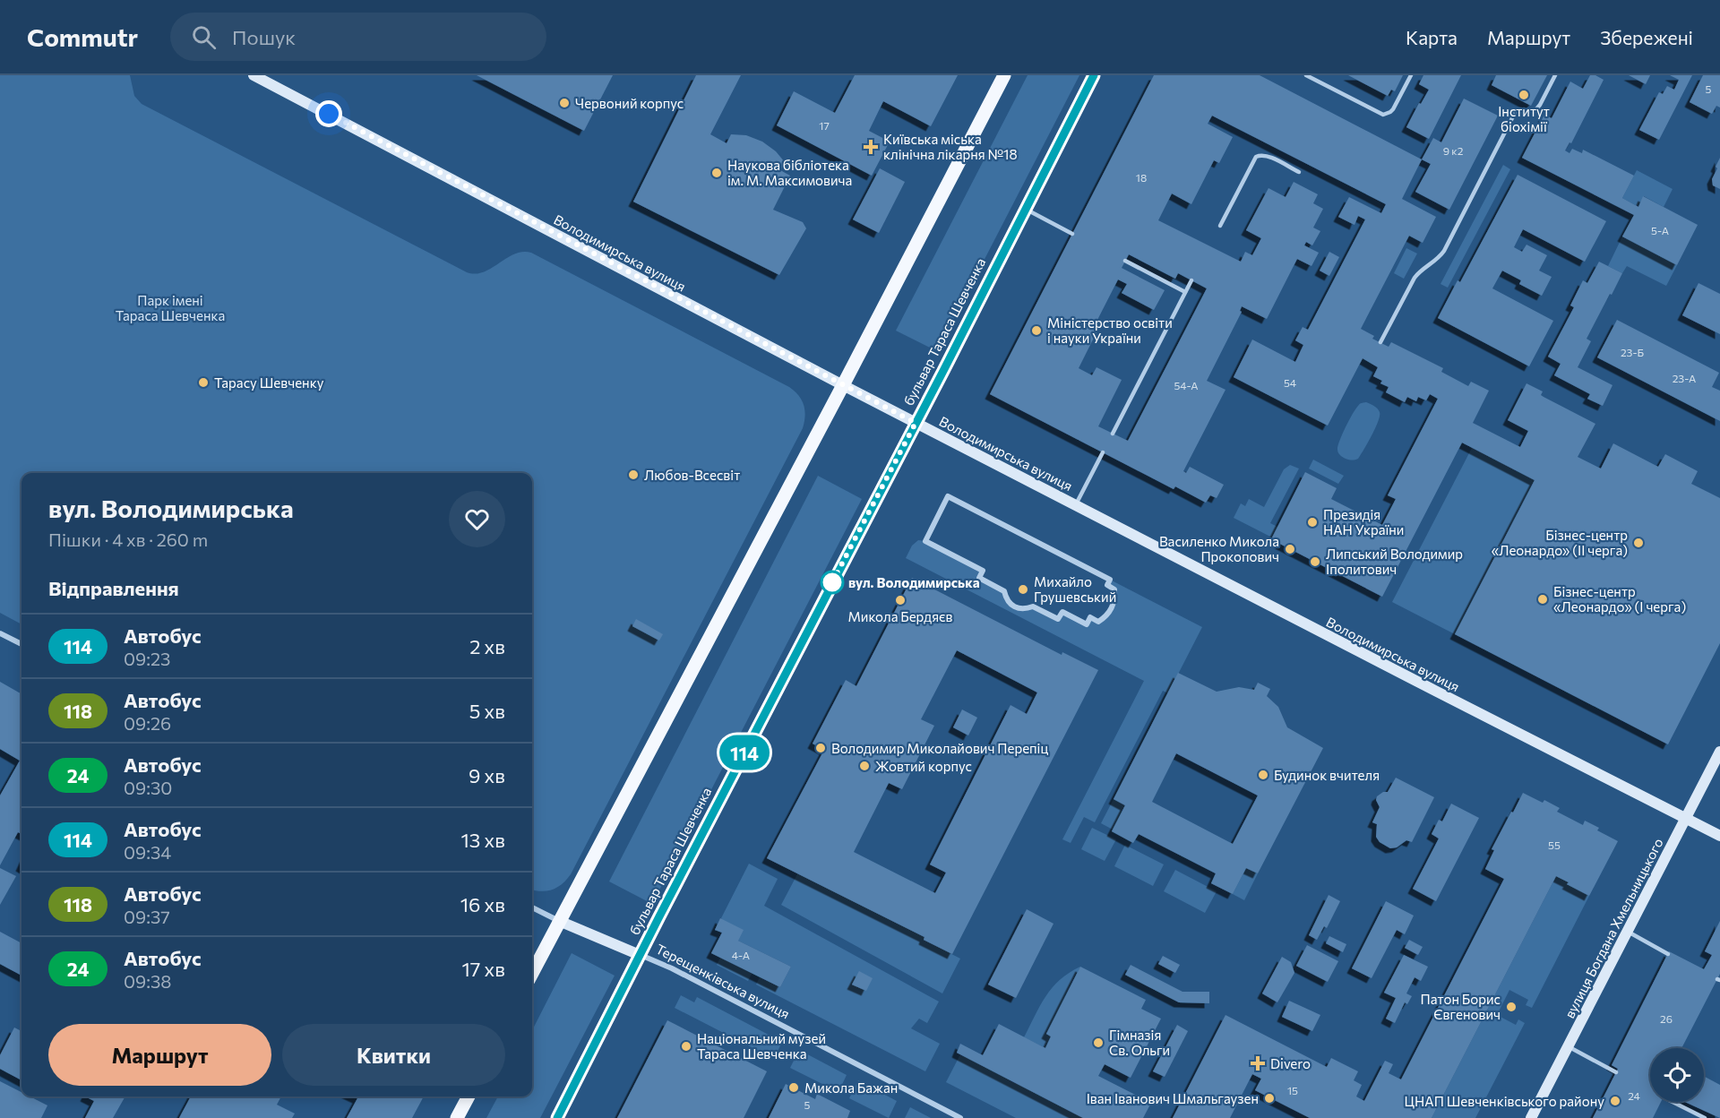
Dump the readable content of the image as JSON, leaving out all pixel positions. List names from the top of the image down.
{
  "streets": {
    "main road": [
      "Володимирська вулиця",
      "бульвар Тараса Шевченка",
      "вулиця Богдана Хмельницького",
      "Терещенківська вулиця"
    ]
  },
  "crossings": [
    ["Володимирська вулиця", "бульвар Тараса Шевченка"],
    ["Володимирська вулиця", "вулиця Богдана Хмельницького"],
    ["бульвар Тараса Шевченка", "Терещенківська вулиця"]
  ],
  "parks": ["Парк імені Тараса Шевченка"],
  "places": {
    "other": [
      "Інститут біохімії",
      "Червоний корпус",
      "Наукова бібліотека ім. М. Максимовича",
      "Міністерство освіти і науки України",
      "Тарасу Шевченку",
      "Любов-Всесвіт",
      "Президія НАН України",
      "Бізнес-центр «Леонардо» (II черга)",
      "Василенко Микола Прокопович",
      "Липський Володимир Іполитович",
      "вул. Володимирська",
      "Михайло Грушевський",
      "Бізнес-центр «Леонардо» (I черга)",
      "Микола Бердяєв",
      "Володимир Миколайович Перепіц",
      "Жовтий корпус",
      "Будинок вчителя",
      "Патон Борис Євгенович",
      "Гімназія Св. Ольги",
      "Національний музей Тараса Шевченка",
      "Микола Бажан",
      "Іван Іванович Шмальгаузен",
      "ЦНАП Шевченківського району"
    ],
    "health": ["Київська міська клінічна лікарня №18", "Divero"]
  },
  "lines": ["bus line 114"],
  "house_numbers": [
    "5",
    "17",
    "9 к2",
    "18",
    "5-А",
    "23-Б",
    "23-А",
    "54",
    "54-А",
    "55",
    "4-А",
    "26",
    "15",
    "24",
    "5"
  ],
  "page": {
    "header": "Commutr",
    "search": "Пошук",
    "nav": ["Карта", "Маршрут", "Збережені"],
    "on_map": "114",
    "heading": [
      ["вул. Володимирська", "Пішки · 4 хв · 260 m"],
      "Відправлення"
    ],
    "list": [
      {
        "mark": "114",
        "name": "Автобус",
        "note": "09:23",
        "value": "2 хв"
      },
      {
        "mark": "118",
        "name": "Автобус",
        "note": "09:26",
        "value": "5 хв"
      },
      {
        "mark": "24",
        "name": "Автобус",
        "note": "09:30",
        "value": "9 хв"
      },
      {
        "mark": "114",
        "name": "Автобус",
        "note": "09:34",
        "value": "13 хв"
      },
      {
        "mark": "118",
        "name": "Автобус",
        "note": "09:37",
        "value": "16 хв"
      },
      {
        "mark": "24",
        "name": "Автобус",
        "note": "09:38",
        "value": "17 хв"
      }
    ],
    "buttons": ["Маршрут", "Квитки"]
  }
}
